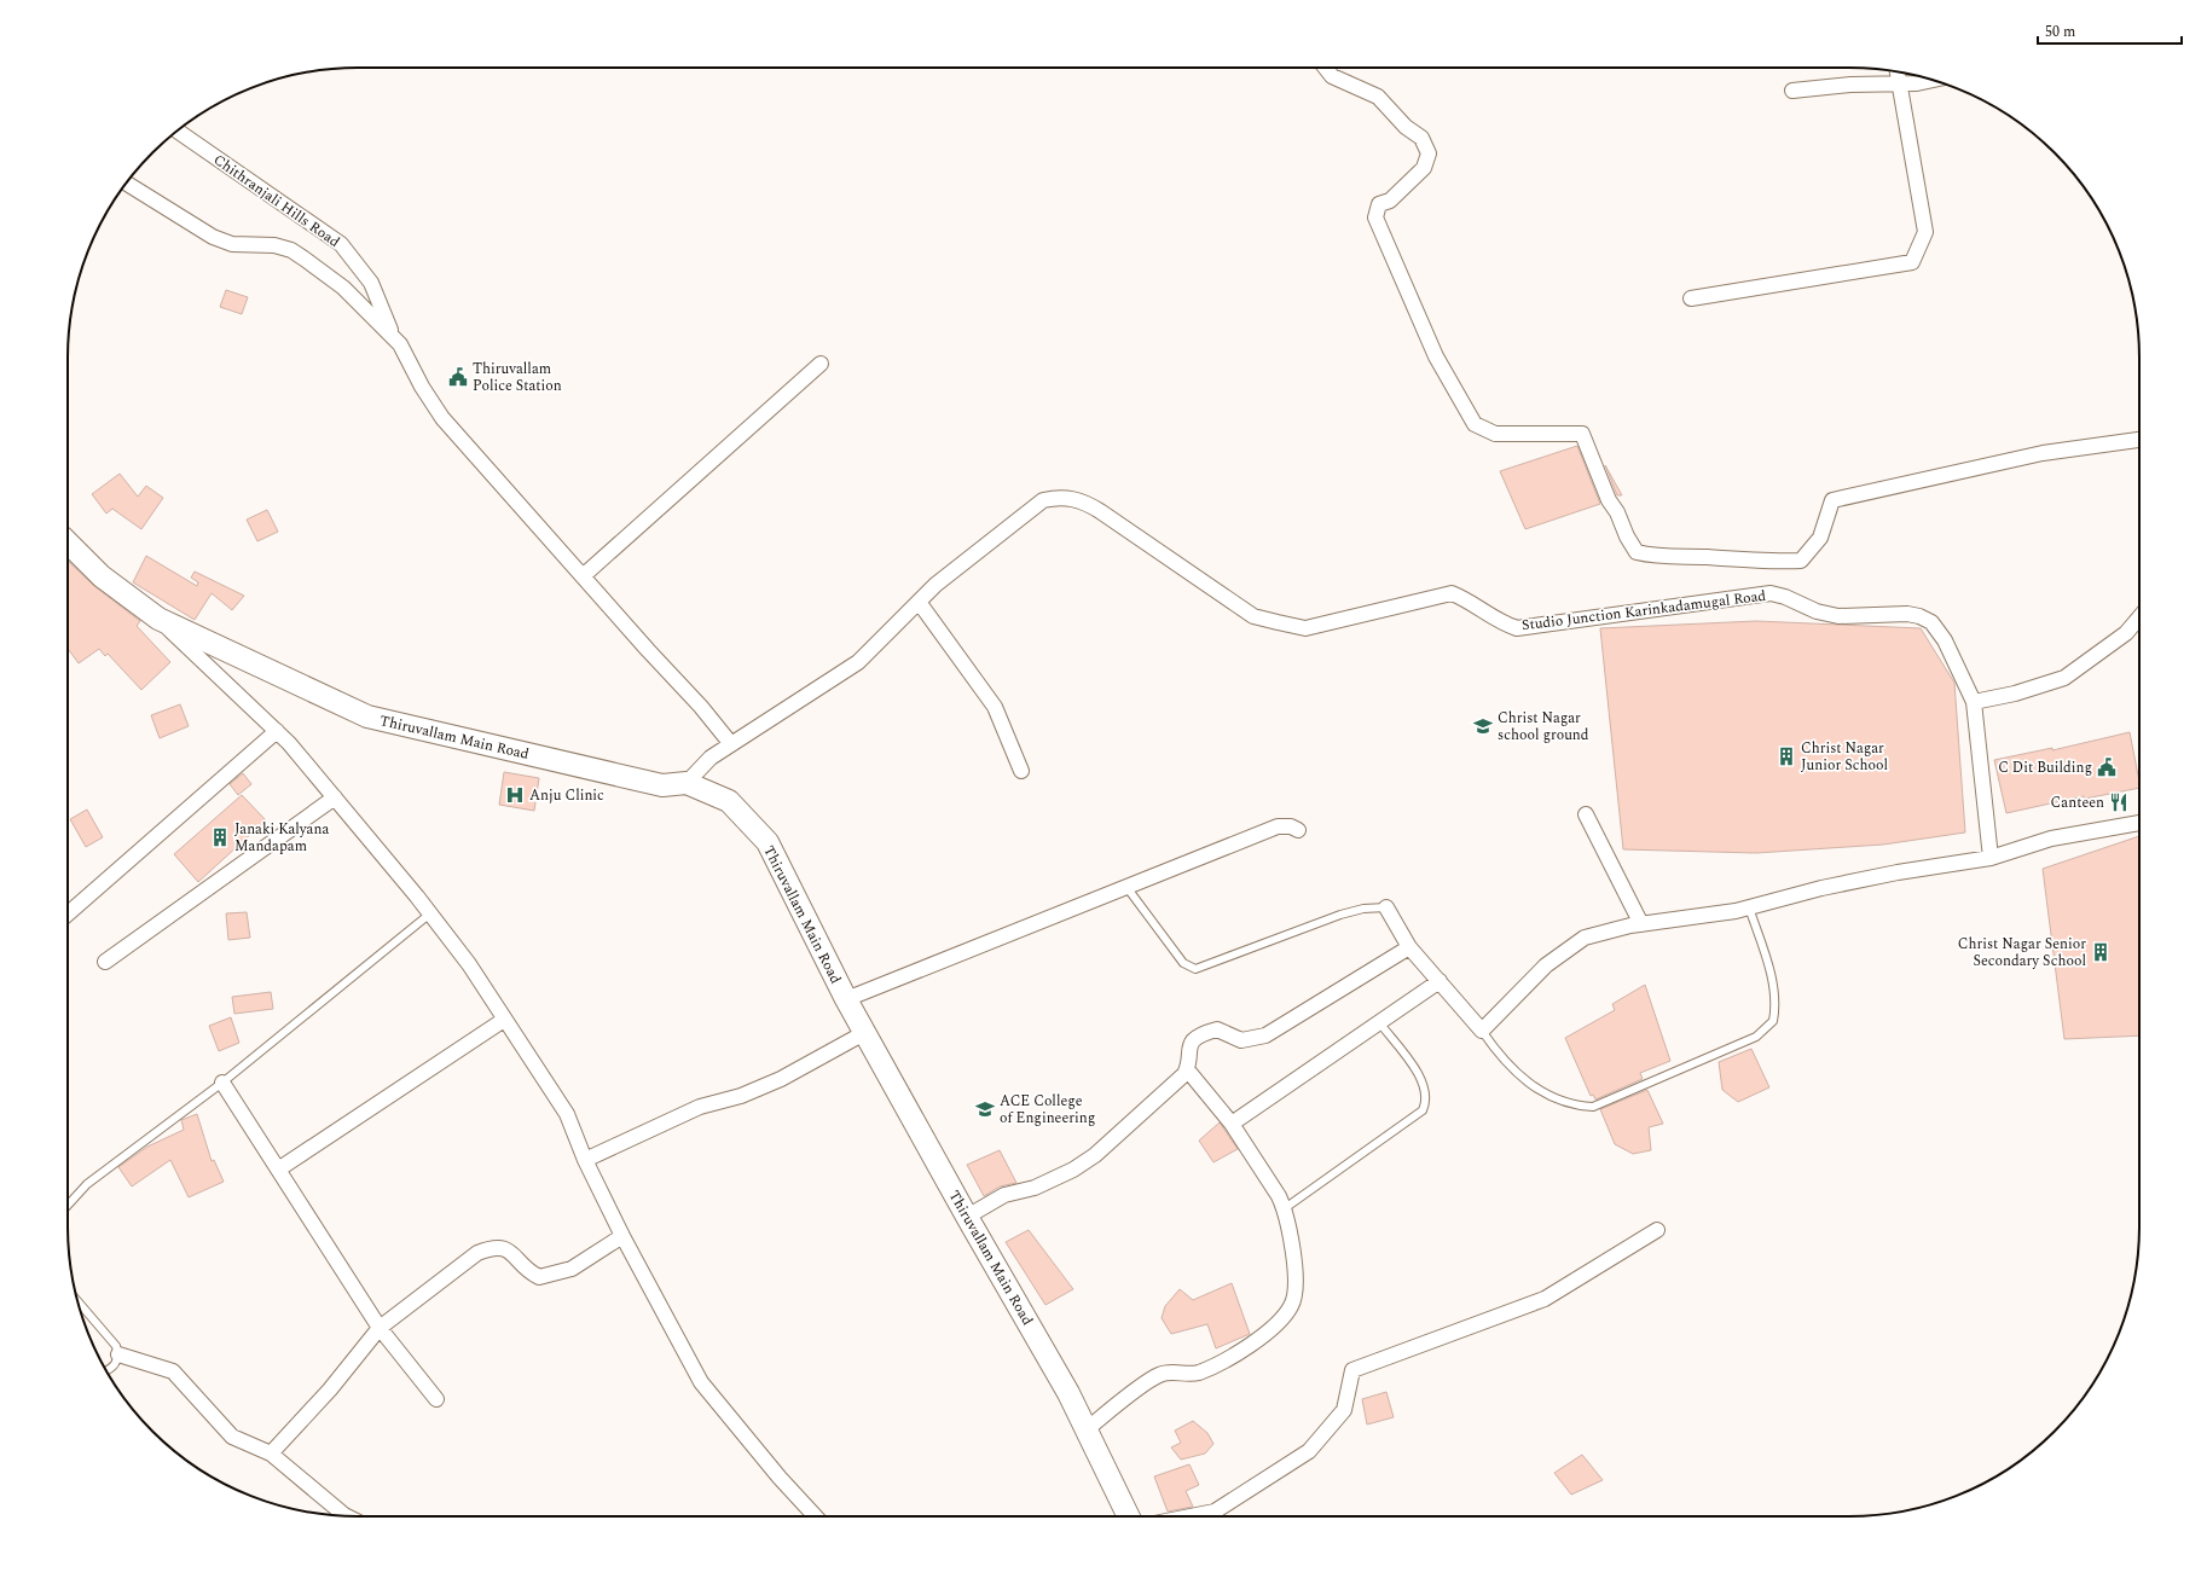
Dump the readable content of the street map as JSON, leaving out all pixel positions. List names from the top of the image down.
{
  "streets": {
    "main road": ["Thiruvallam Main Road"],
    "street": ["Chithranjali Hills Road", "Studio Junction Karinkadamugal Road"]
  },
  "crossings": [
    ["Studio Junction Karinkadamugal Road", "Thiruvallam Main Road"]
  ],
  "places": {
    "public building": ["Thiruvallam Police Station", "C Dit Building"],
    "school or university": ["Christ Nagar school ground", "ACE College of Engineering"],
    "building": ["Christ Nagar Junior School", "Janaki Kalyana Mandapam", "Christ Nagar Senior Secondary School"],
    "hospital": ["Anju Clinic"],
    "restaurant": ["Canteen"]
  },
  "scale_bar": "50 m"
}
